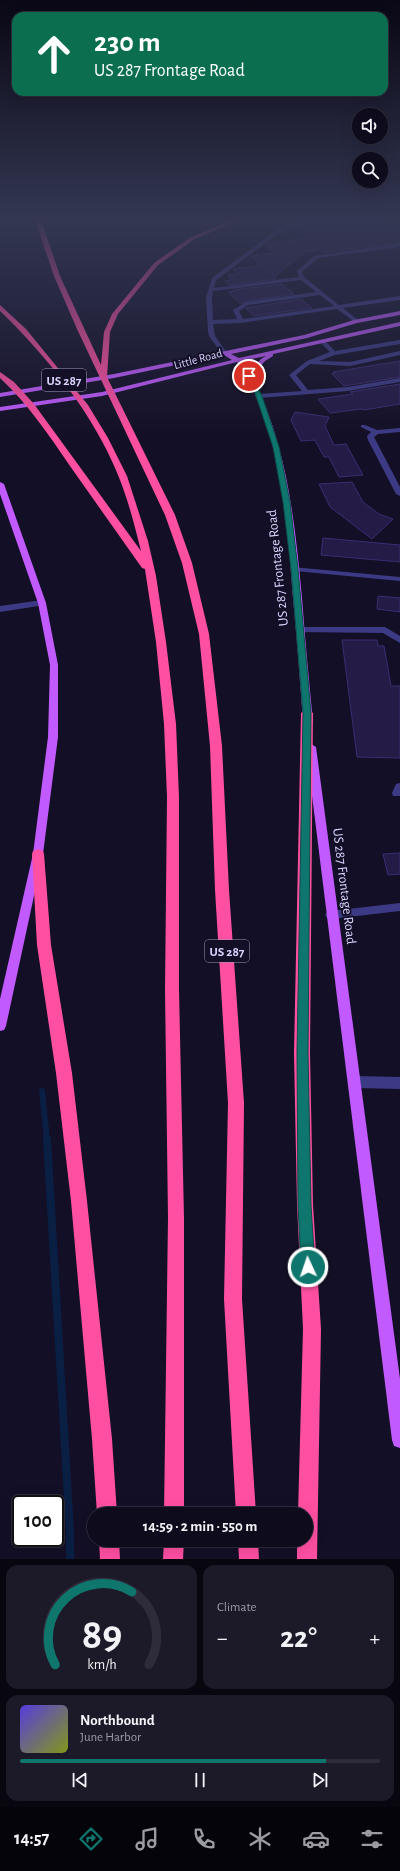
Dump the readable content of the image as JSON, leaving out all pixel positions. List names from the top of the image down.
{
  "streets": {
    "highway": ["US 287"],
    "main road": ["Little Road", "US 287 Frontage Road"]
  },
  "crossings": [
    ["Little Road", "US 287 Frontage Road"]
  ],
  "page": {
    "turn": ["230 m", "US 287 Frontage Road"],
    "limit": "100",
    "trip": "14:59 · 2 min · 550 m",
    "tile": "Climate",
    "heat": ["−", "22°", "+"],
    "song": ["Northbound", "June Harbor"],
    "tabs": "14:57",
    "gauge": ["89", "km/h"]
  }
}
